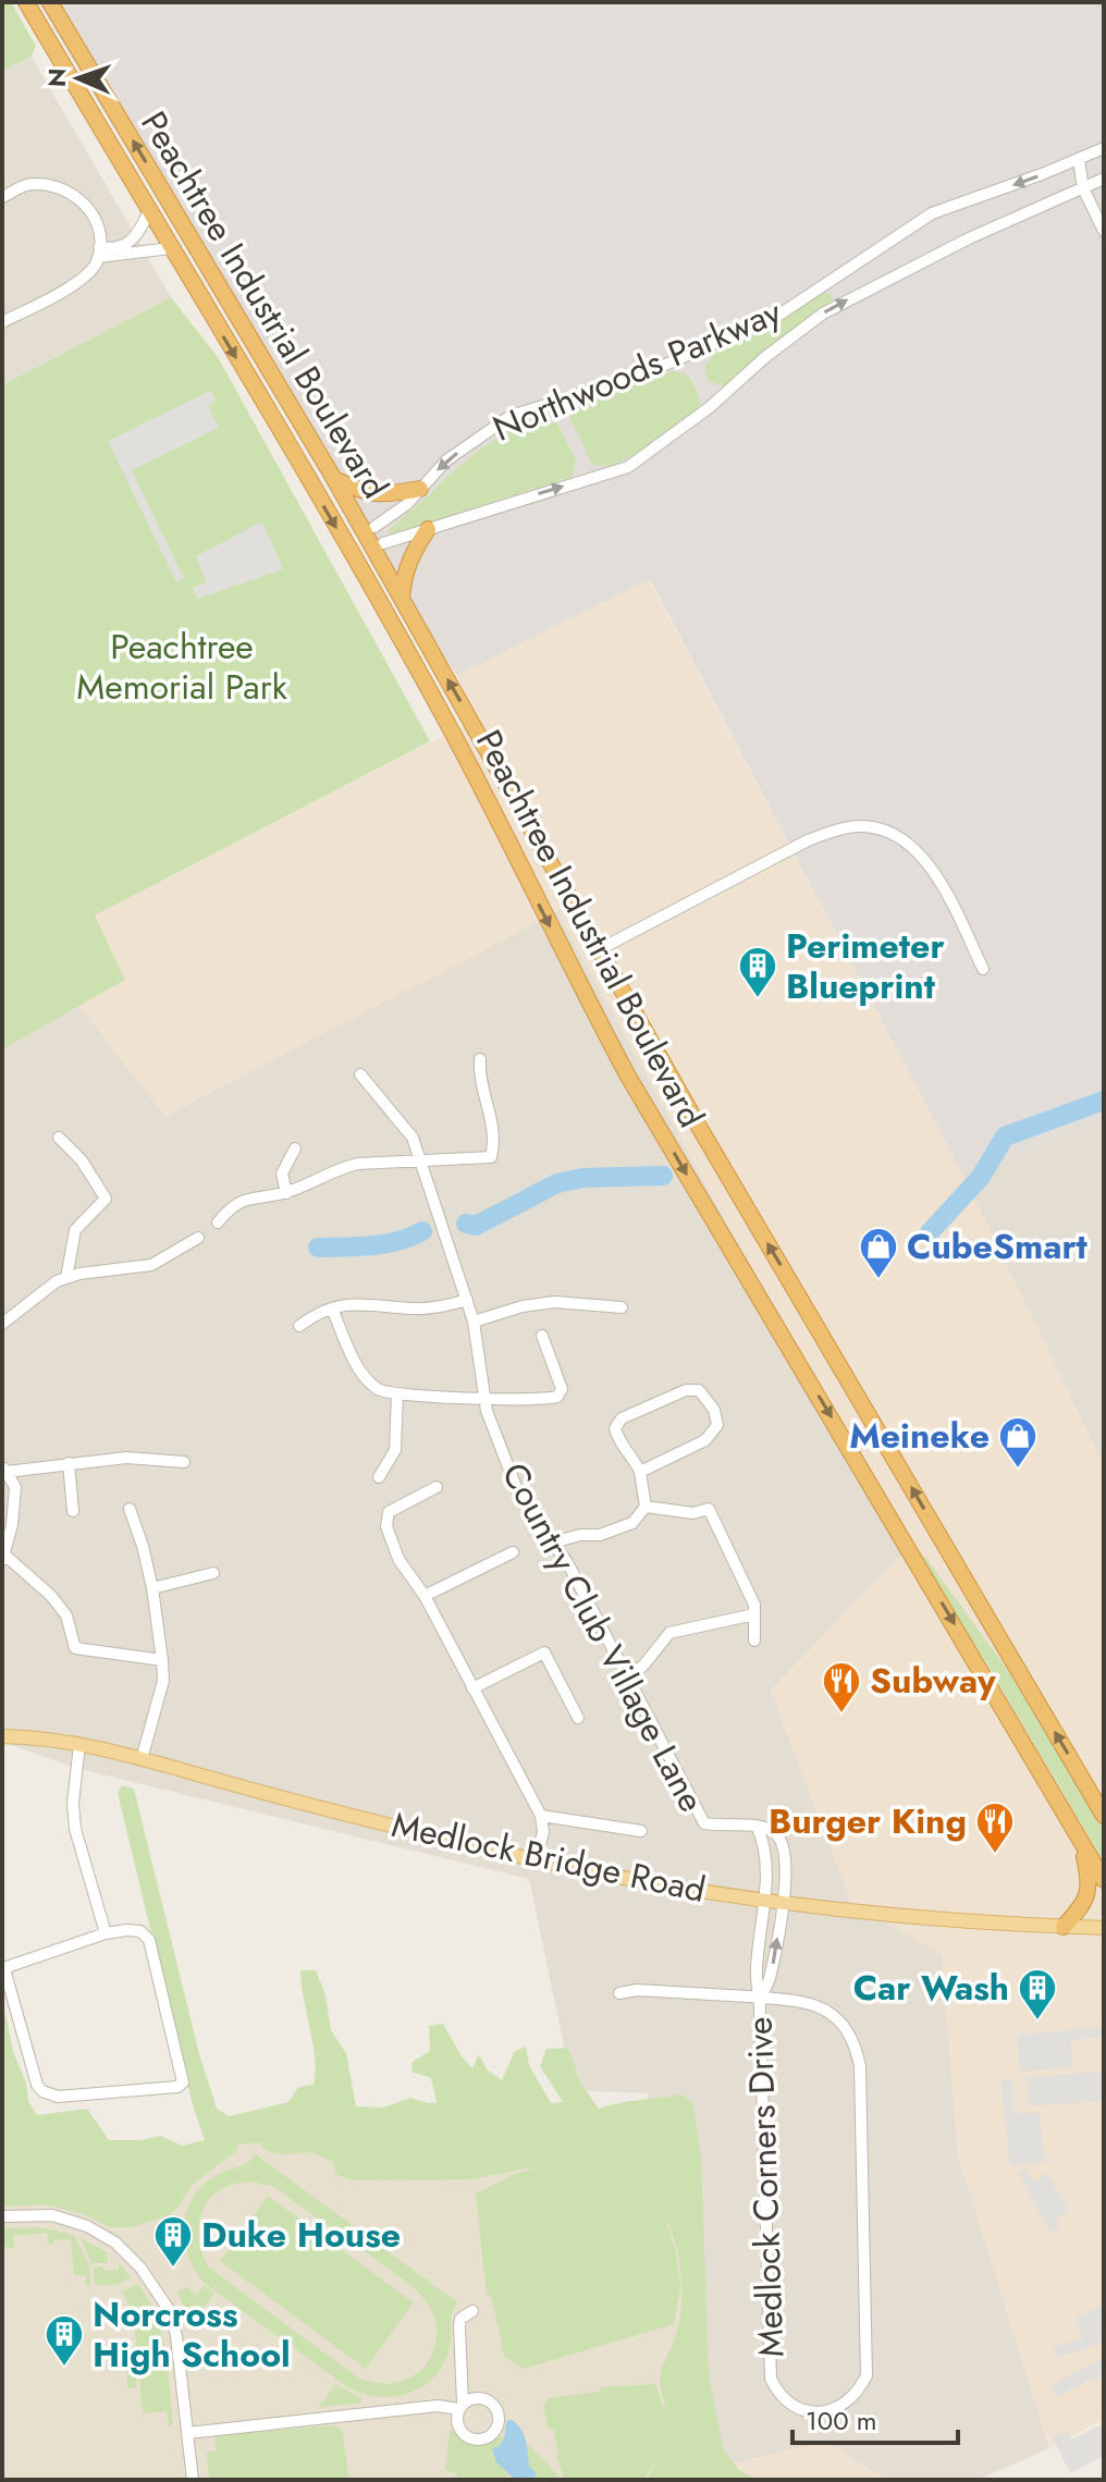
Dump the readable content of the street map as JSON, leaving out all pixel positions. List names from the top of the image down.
{
  "streets": {
    "highway": ["Peachtree Industrial Boulevard"],
    "main road": ["Medlock Bridge Road"],
    "street": ["Northwoods Parkway", "Country Club Village Lane", "Medlock Corners Drive"]
  },
  "crossings": [
    ["Country Club Village Lane", "Medlock Bridge Road"],
    ["Country Club Village Lane", "Medlock Corners Drive"],
    ["Medlock Bridge Road", "Medlock Corners Drive"]
  ],
  "parks": ["Peachtree Memorial Park"],
  "places": {
    "building": [
      "Perimeter Blueprint",
      "Car Wash",
      "Duke House",
      "Norcross High School"
    ],
    "shop": ["CubeSmart", "Meineke"],
    "restaurant": ["Subway", "Burger King"]
  },
  "scale_bar": "100 m",
  "north": "left"
}
